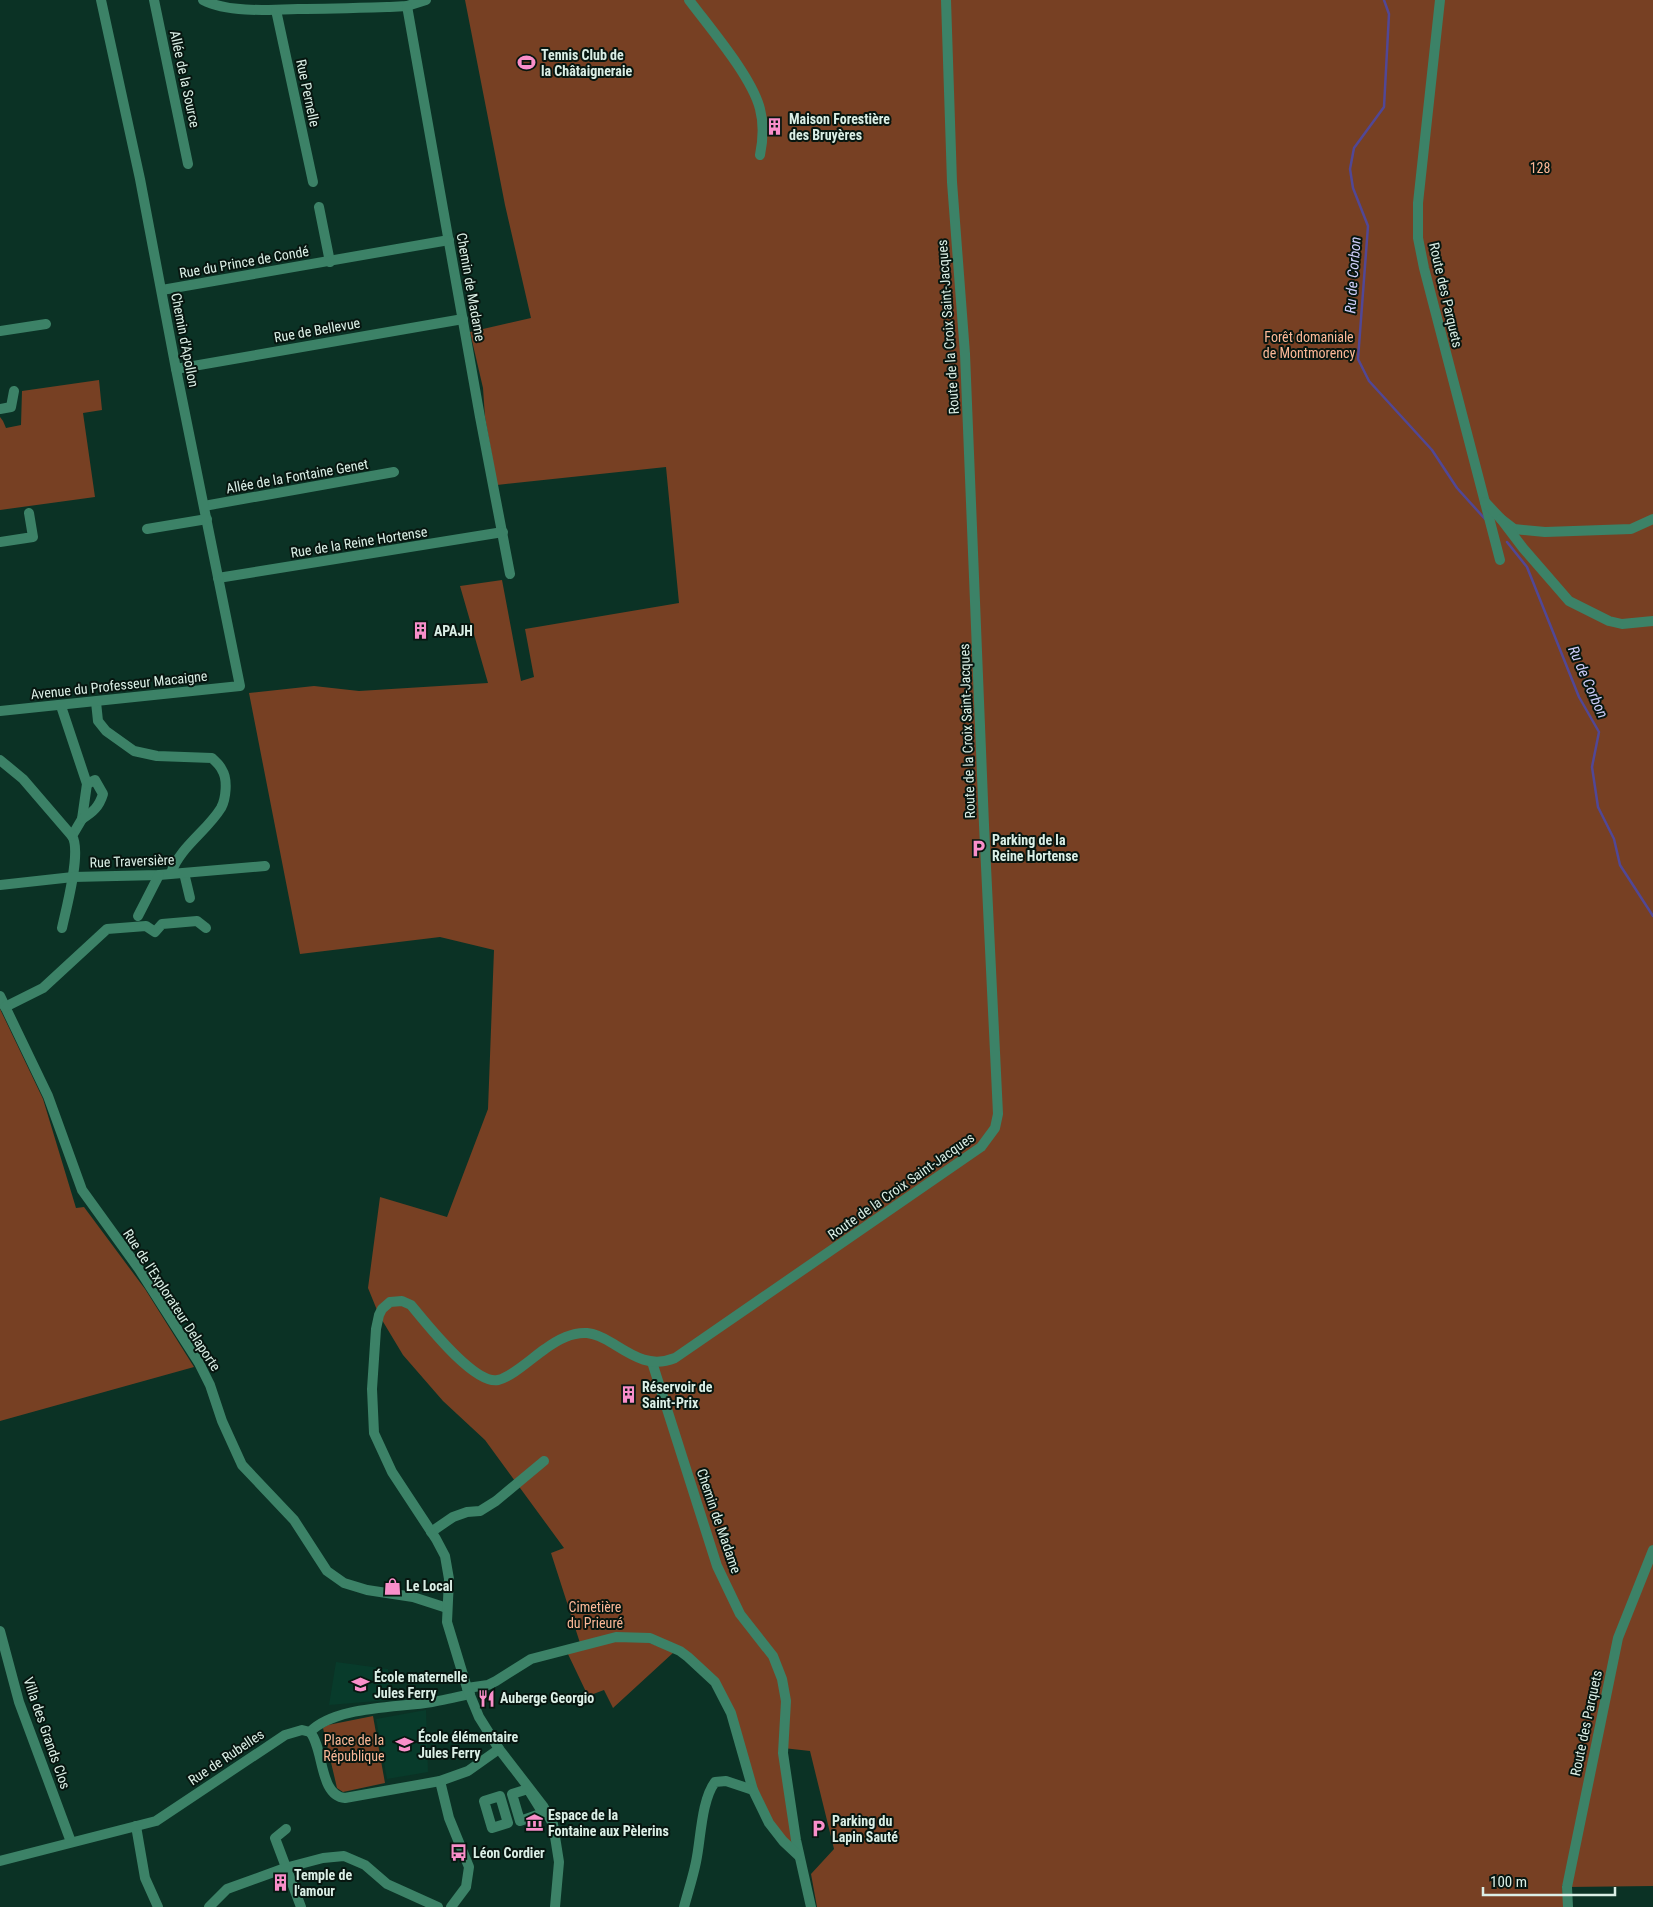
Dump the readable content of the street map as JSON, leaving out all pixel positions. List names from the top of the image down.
{
  "streets": {
    "street": [
      "Allée de la Source",
      "Rue Pernelle",
      "Rue du Prince de Condé",
      "Chemin de Madame",
      "Route des Parquets",
      "Route de la Croix Saint-Jacques",
      "Rue de Bellevue",
      "Chemin d'Apollon",
      "Allée de la Fontaine Genet",
      "Rue de la Reine Hortense",
      "Avenue du Professeur Macaigne",
      "Rue Traversière",
      "Rue de l'Explorateur Delaporte",
      "Villa des Grands Clos",
      "Rue de Rubelles"
    ]
  },
  "crossings": [
    ["Rue du Prince de Condé", "Chemin de Madame"],
    ["Rue du Prince de Condé", "Chemin d'Apollon"],
    ["Chemin de Madame", "Route de la Croix Saint-Jacques"],
    ["Chemin de Madame", "Rue de Bellevue"],
    ["Chemin de Madame", "Rue de la Reine Hortense"],
    ["Chemin de Madame", "Rue de Rubelles"],
    ["Rue de Bellevue", "Chemin d'Apollon"],
    ["Chemin d'Apollon", "Allée de la Fontaine Genet"],
    ["Chemin d'Apollon", "Rue de la Reine Hortense"],
    ["Chemin d'Apollon", "Avenue du Professeur Macaigne"],
    ["Villa des Grands Clos", "Rue de Rubelles"]
  ],
  "water": ["Ru de Corbon"],
  "parks": [
    "128",
    "Forêt domaniale de Montmorency",
    "Cimetière du Prieuré",
    "Place de la République"
  ],
  "places": {
    "sports": ["Tennis Club de la Châtaigneraie"],
    "building": [
      "Maison Forestière des Bruyères",
      "APAJH",
      "Réservoir de Saint-Prix",
      "Temple de l'amour"
    ],
    "parking": ["Parking de la Reine Hortense", "Parking du Lapin Sauté"],
    "shop": ["Le Local"],
    "school or university": ["École maternelle Jules Ferry", "École élémentaire Jules Ferry"],
    "restaurant": ["Auberge Georgio"],
    "museum": ["Espace de la Fontaine aux Pèlerins"],
    "bus stop": ["Léon Cordier"]
  },
  "scale_bar": "100 m"
}
